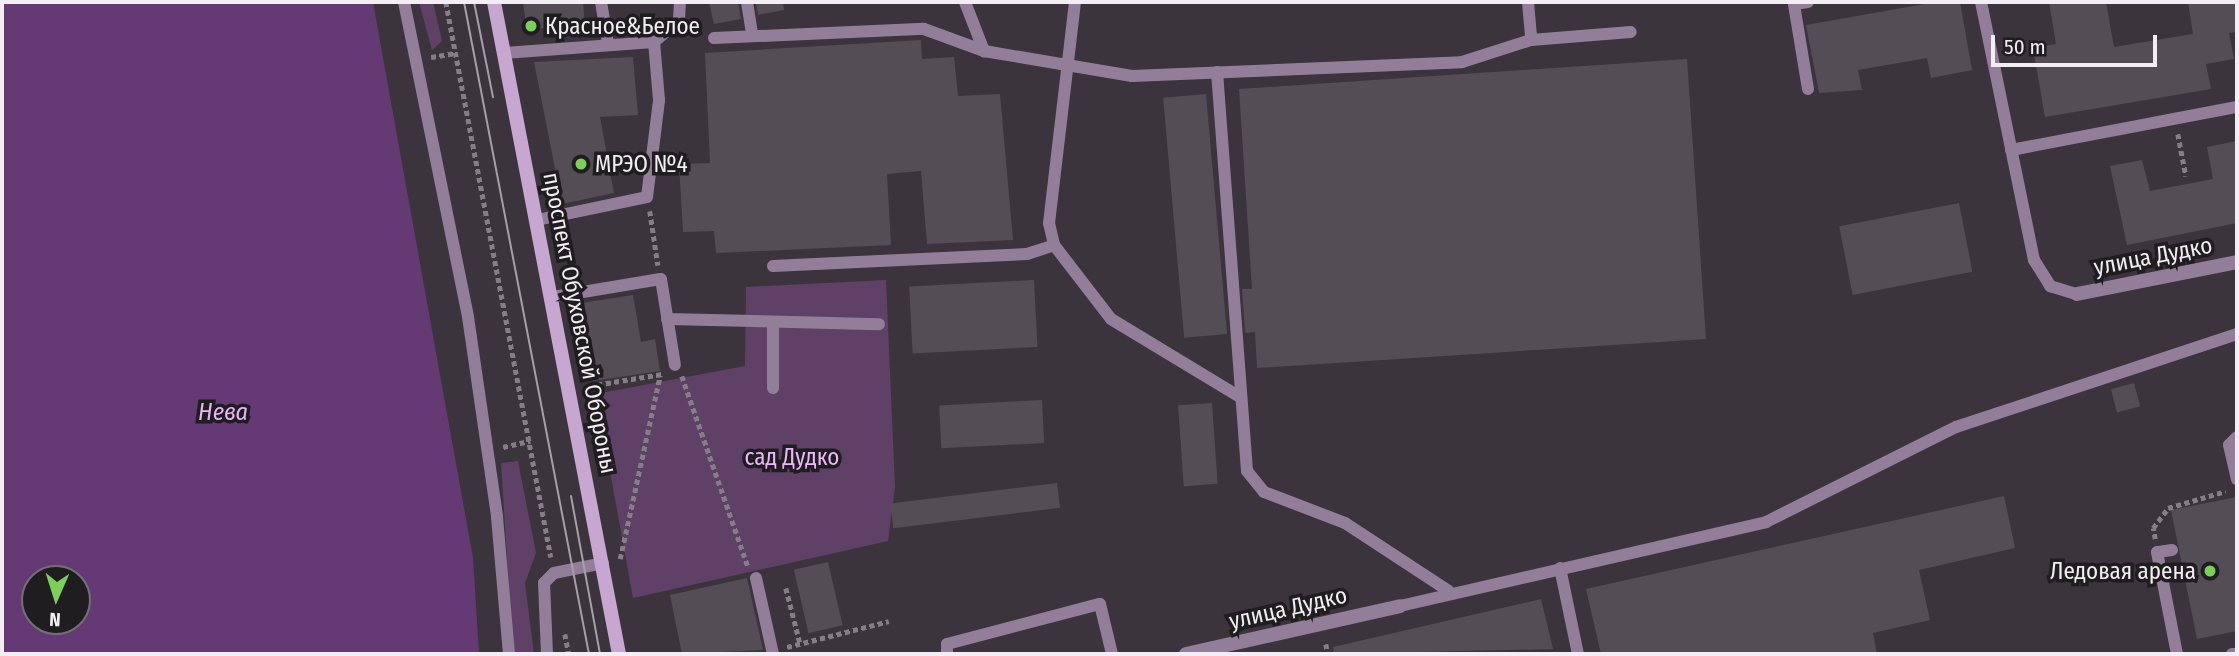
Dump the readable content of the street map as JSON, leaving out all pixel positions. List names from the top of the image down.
{
  "streets": {
    "main road": ["проспект Обуховской Обороны"],
    "street": ["улица Дудко"]
  },
  "water": ["Нева"],
  "parks": ["сад Дудко"],
  "places": ["Красное&Белое", "МРЭО №4", "Ледовая арена"],
  "scale_bar": "50 m",
  "north": "bottom"
}
